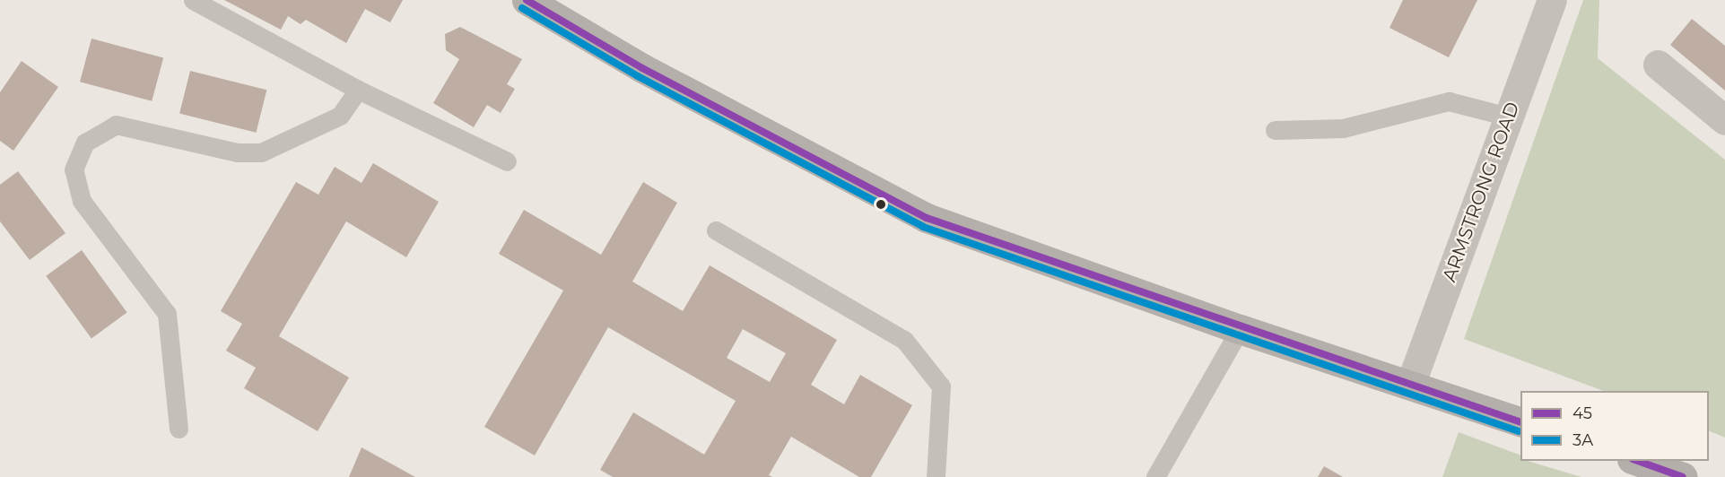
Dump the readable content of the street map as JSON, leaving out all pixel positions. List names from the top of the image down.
{
  "streets": {
    "street": ["ARMSTRONG ROAD"]
  },
  "lines": ["transit line 45", "transit line 3A"],
  "legend": ["45", "3A"]
}
